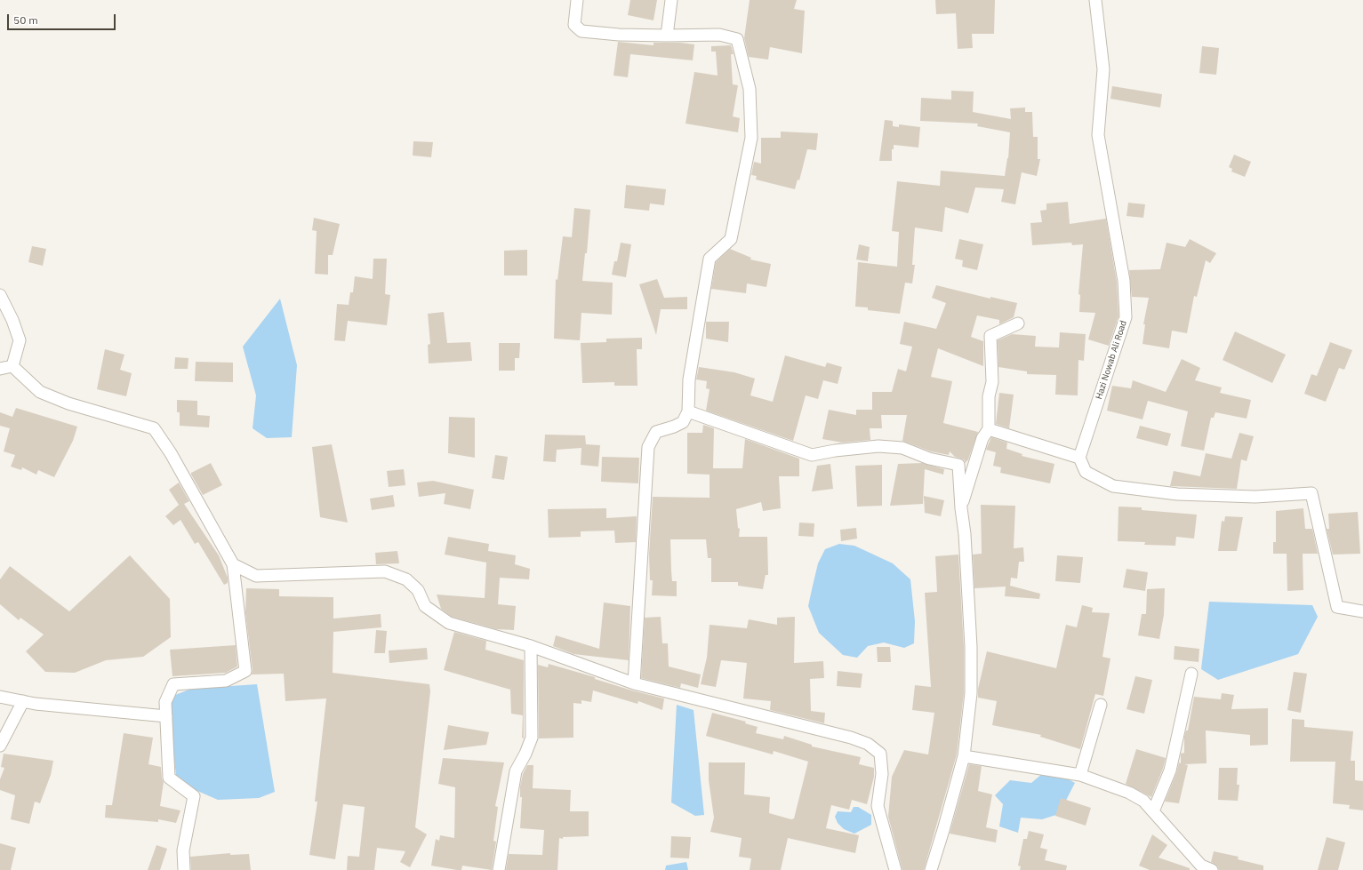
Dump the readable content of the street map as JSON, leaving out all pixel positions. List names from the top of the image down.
{
  "streets": {
    "street": ["Hazi Nowab Ali Road"]
  },
  "scale_bar": "50 m"
}
